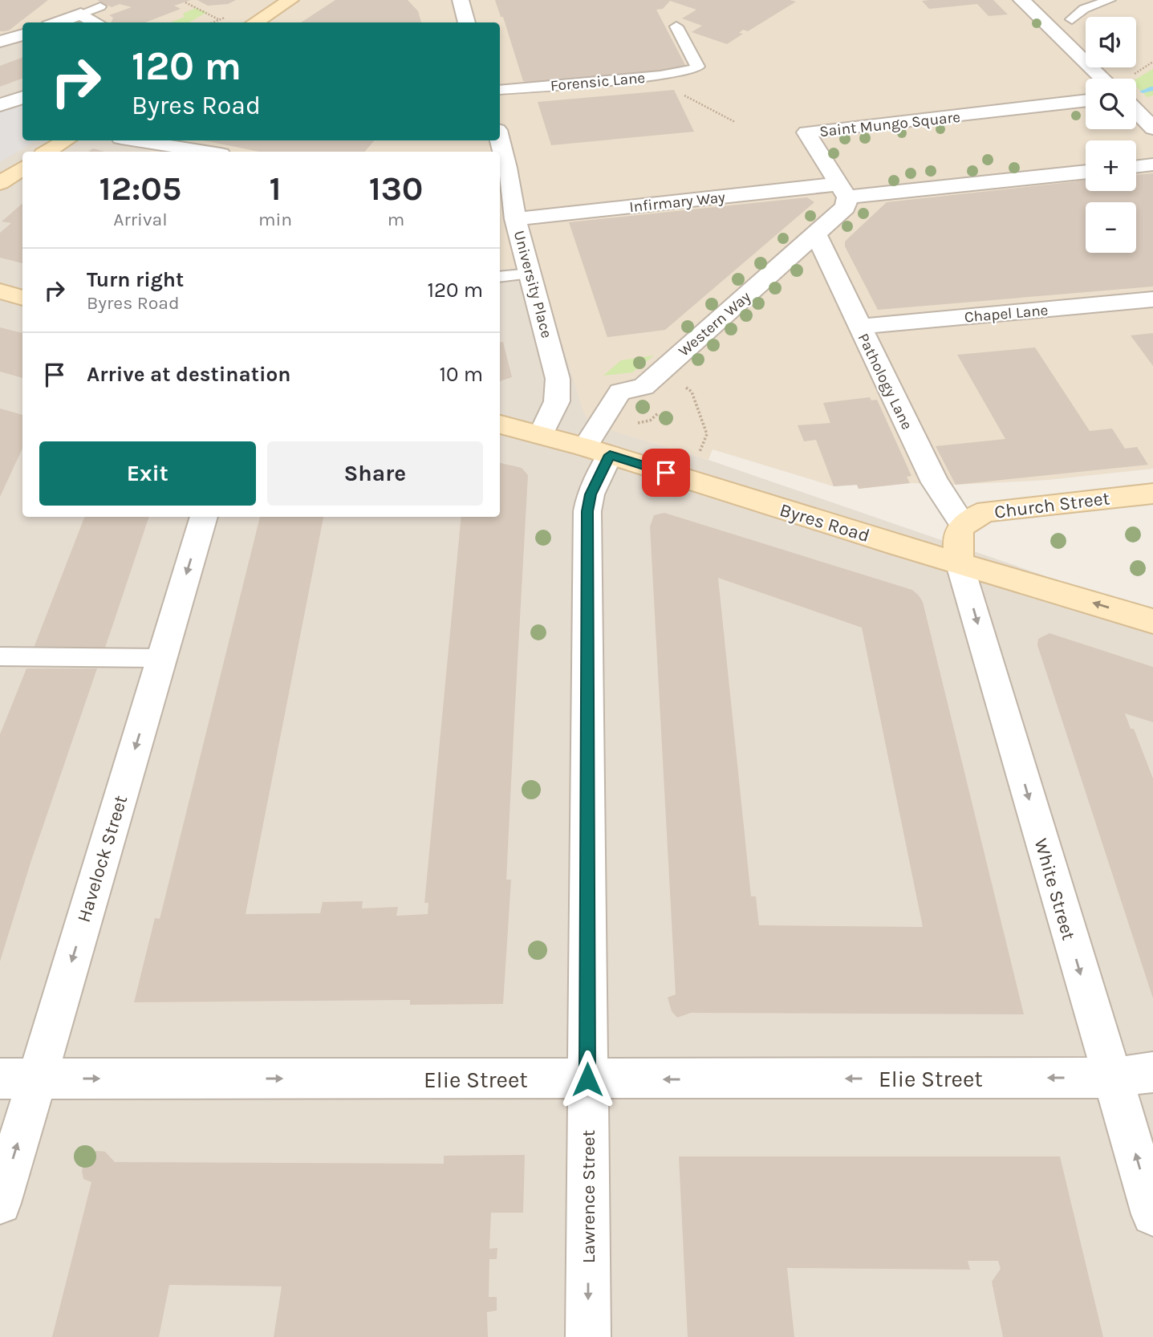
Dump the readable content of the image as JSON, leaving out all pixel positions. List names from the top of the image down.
{
  "streets": {
    "main road": ["Church Street", "Byres Road"],
    "street": [
      "Saint Mungo Square",
      "Infirmary Way",
      "University Place",
      "Chapel Lane",
      "Western Way",
      "Pathology Lane",
      "Havelock Street",
      "White Street",
      "Elie Street",
      "Lawrence Street"
    ],
    "lane": ["Forensic Lane"]
  },
  "crossings": [
    ["Saint Mungo Square", "Infirmary Way"],
    ["Saint Mungo Square", "Western Way"],
    ["Infirmary Way", "University Place"],
    ["Infirmary Way", "Western Way"],
    ["University Place", "Byres Road"],
    ["Chapel Lane", "Pathology Lane"],
    ["Western Way", "Pathology Lane"],
    ["Western Way", "Byres Road"],
    ["Western Way", "Lawrence Street"],
    ["Pathology Lane", "Church Street"],
    ["Byres Road", "White Street"],
    ["Byres Road", "Lawrence Street"],
    ["Havelock Street", "Elie Street"],
    ["White Street", "Elie Street"],
    ["Elie Street", "Lawrence Street"]
  ],
  "page": {
    "map_buttons": ["+", "−"],
    "turn": ["120 m", "Byres Road"],
    "eta": [
      "12:05",
      "Arrival",
      "1",
      "min",
      "130",
      "m"
    ],
    "list": [
      {
        "name": "Turn right",
        "note": "Byres Road",
        "value": "120 m"
      },
      {
        "name": "Arrive at destination",
        "value": "10 m"
      }
    ],
    "buttons": ["Exit", "Share"]
  }
}
